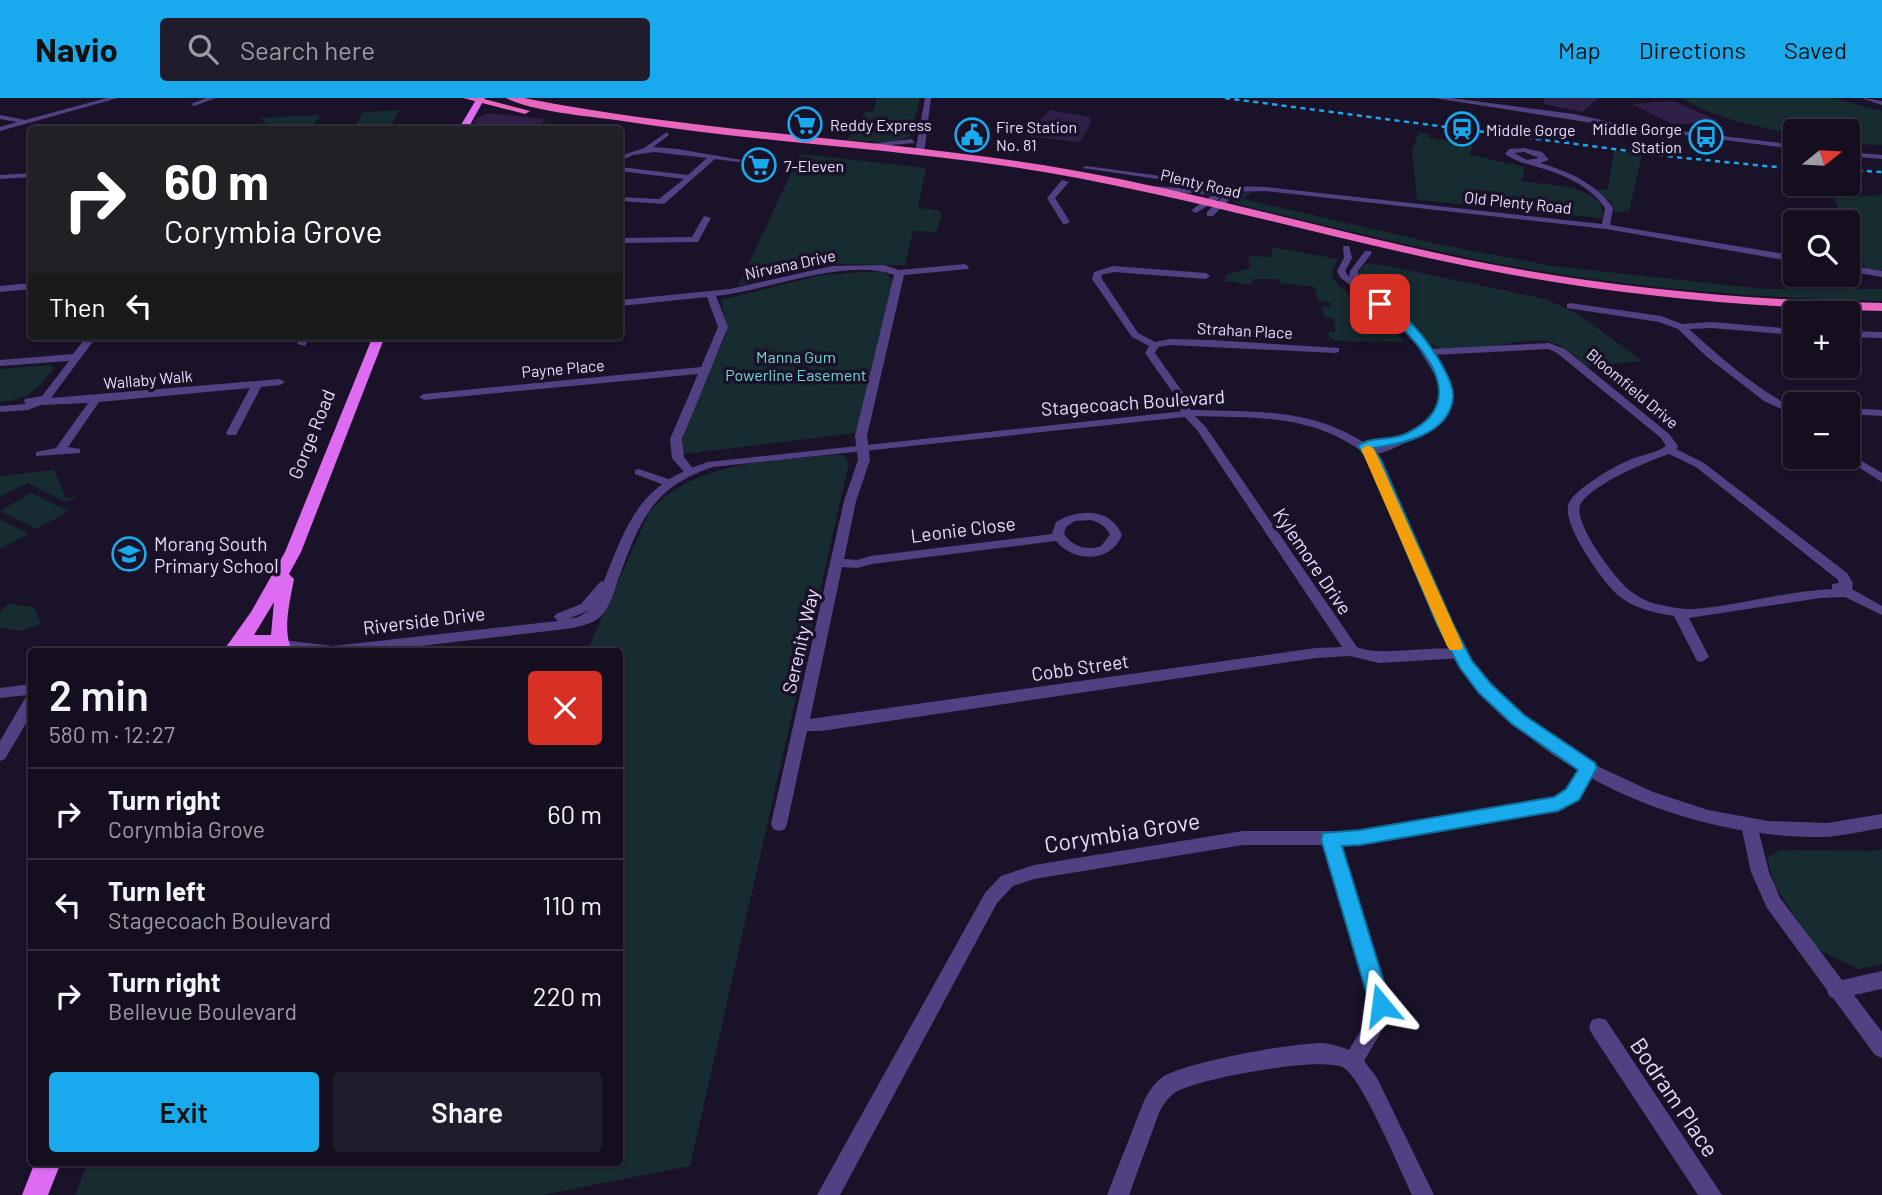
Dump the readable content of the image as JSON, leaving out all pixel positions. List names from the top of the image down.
{
  "streets": {
    "highway": ["Plenty Road"],
    "main road": ["Gorge Road"],
    "street": [
      "Old Plenty Road",
      "Nirvana Drive",
      "Strahan Place",
      "Payne Place",
      "Wallaby Walk",
      "Bloomfield Drive",
      "Stagecoach Boulevard",
      "Leonie Close",
      "Kylemore Drive",
      "Riverside Drive",
      "Serenity Way",
      "Cobb Street",
      "Corymbia Grove",
      "Bodram Place"
    ]
  },
  "crossings": [
    ["Nirvana Drive", "Serenity Way"],
    ["Stagecoach Boulevard", "Kylemore Drive"],
    ["Stagecoach Boulevard", "Riverside Drive"],
    ["Stagecoach Boulevard", "Serenity Way"],
    ["Gorge Road", "Riverside Drive"],
    ["Leonie Close", "Serenity Way"],
    ["Kylemore Drive", "Cobb Street"],
    ["Serenity Way", "Cobb Street"]
  ],
  "parks": ["Manna Gum Powerline Easement"],
  "places": {
    "supermarket": ["Reddy Express", "7-Eleven"],
    "station": ["Middle Gorge"],
    "public building": ["Fire Station No. 81"],
    "bus stop": ["Middle Gorge Station"],
    "school or university": ["Morang South Primary School"]
  },
  "north": "right",
  "page": {
    "header": "Navio",
    "search": "Search here",
    "nav": ["Map", "Directions", "Saved"],
    "map_buttons": ["+", "−"],
    "turn": ["60 m", "Corymbia Grove"],
    "then": "Then",
    "heading": ["2 min", "580 m · 12:27"],
    "list": [
      {
        "name": "Turn right",
        "note": "Corymbia Grove",
        "value": "60 m"
      },
      {
        "name": "Turn left",
        "note": "Stagecoach Boulevard",
        "value": "110 m"
      },
      {
        "name": "Turn right",
        "note": "Bellevue Boulevard",
        "value": "220 m"
      }
    ],
    "buttons": ["Exit", "Share"]
  }
}
